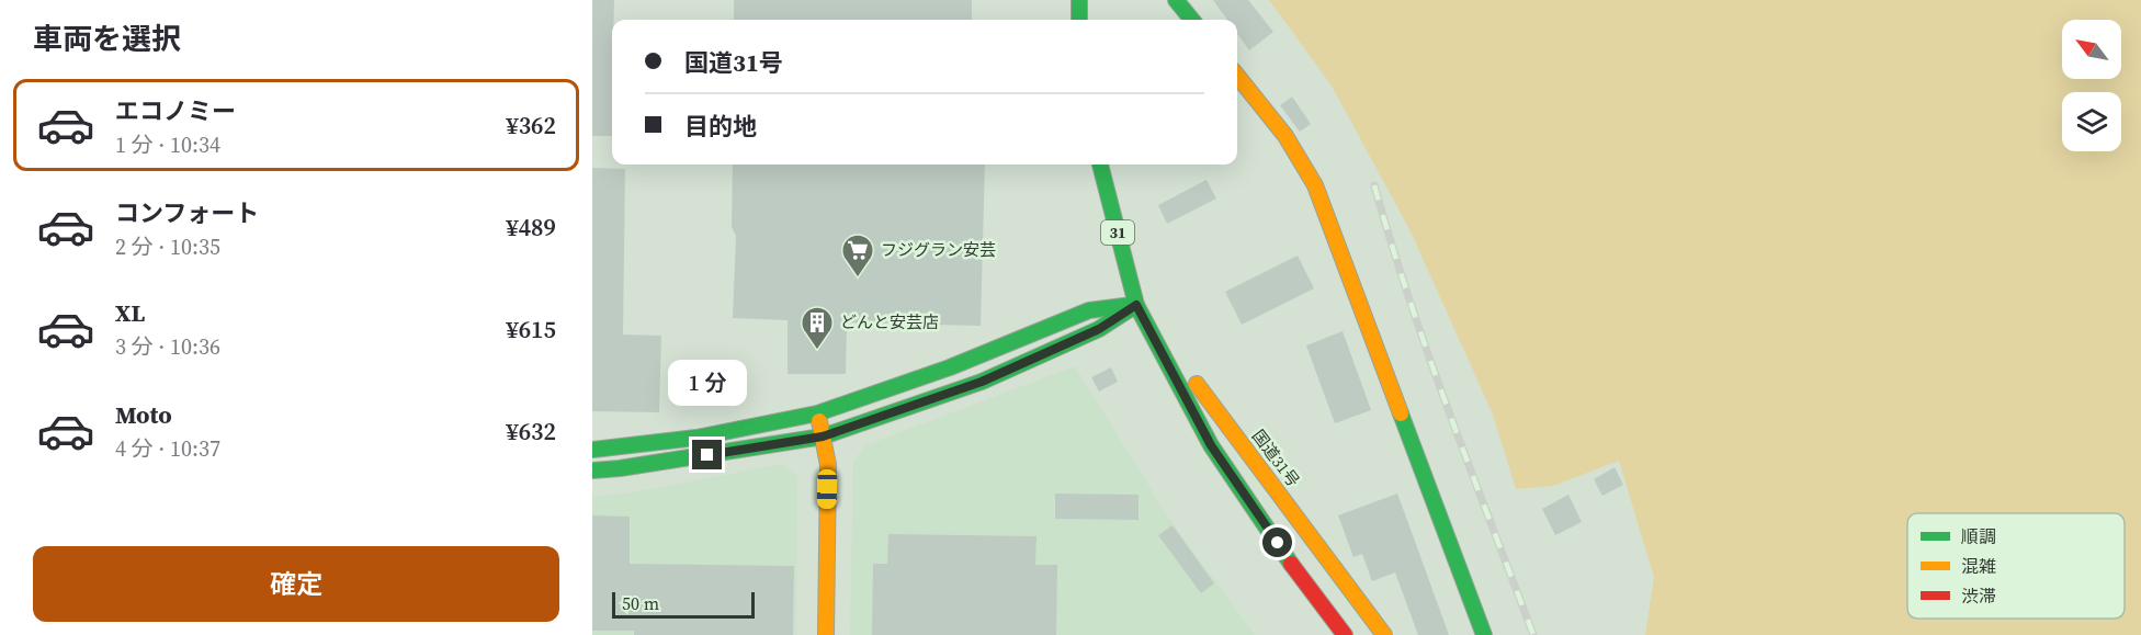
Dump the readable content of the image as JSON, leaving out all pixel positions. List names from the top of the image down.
{
  "streets": {
    "main road": ["31", "国道31号"]
  },
  "places": {
    "supermarket": ["フジグラン安芸"],
    "building": ["どんと安芸店"]
  },
  "legend": ["順調", "混雑", "渋滞"],
  "scale_bar": "50 m",
  "north": "top left",
  "page": {
    "heading": "車両を選択",
    "banner": ["国道31号", "目的地"],
    "list": [
      {
        "name": "エコノミー",
        "note": "1 分 · 10:34",
        "value": "¥362"
      },
      {
        "name": "コンフォート",
        "note": "2 分 · 10:35",
        "value": "¥489"
      },
      {
        "name": "XL",
        "note": "3 分 · 10:36",
        "value": "¥615"
      },
      {
        "name": "Moto",
        "note": "4 分 · 10:37",
        "value": "¥632"
      }
    ],
    "bubble": "1 分",
    "buttons": "確定",
    "scale": "50 m"
  }
}
